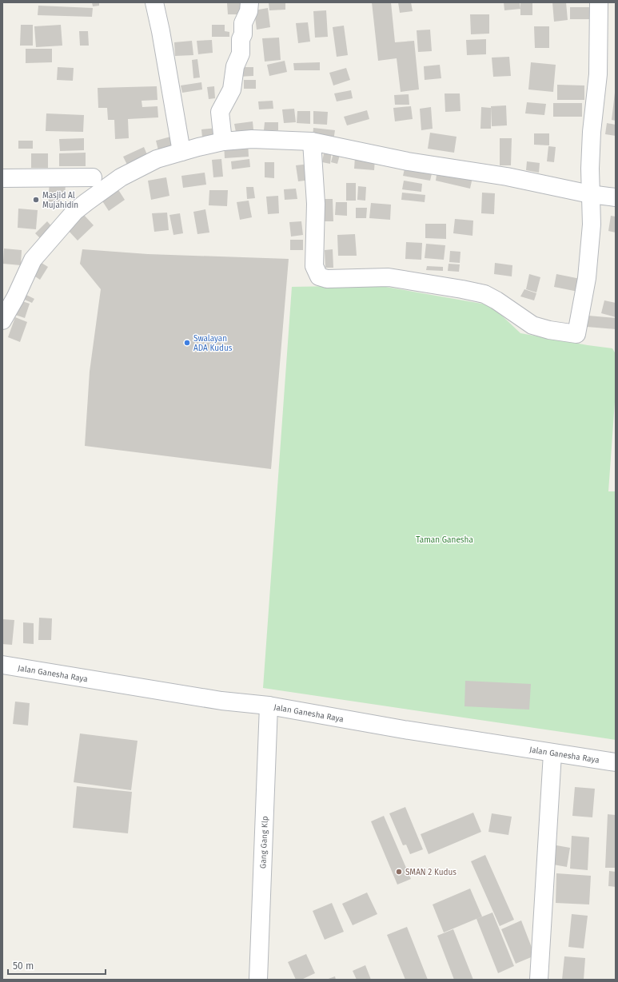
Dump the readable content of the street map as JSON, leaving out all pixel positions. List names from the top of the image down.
{
  "streets": {
    "street": ["Jalan Ganesha Raya", "Gang Gang Klp"]
  },
  "crossings": [
    ["Jalan Ganesha Raya", "Gang Gang Klp"]
  ],
  "parks": ["Taman Ganesha"],
  "places": ["Masjid Al Mujahidin", "Swalayan ADA Kudus", "SMAN 2 Kudus"],
  "scale_bar": "50 m"
}
